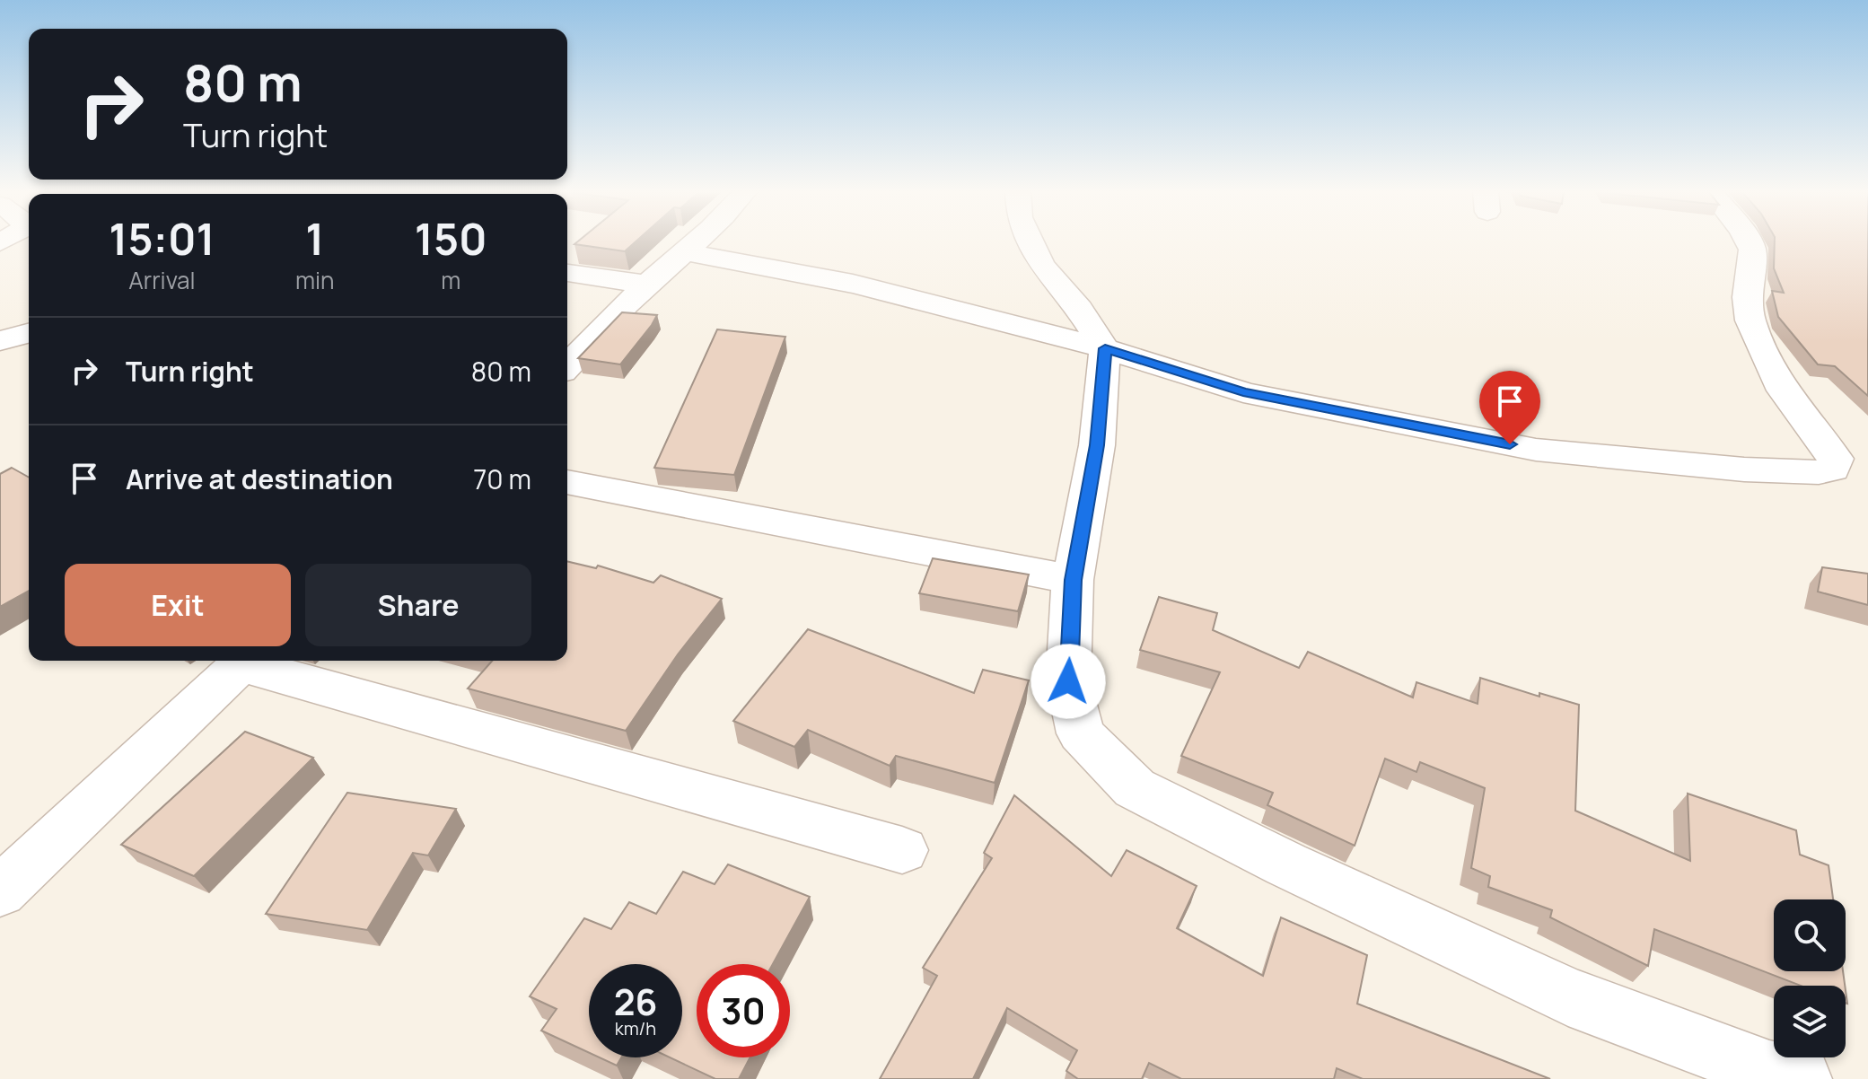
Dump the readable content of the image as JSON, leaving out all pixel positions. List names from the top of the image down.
{
  "page": {
    "turn": ["80 m", "Turn right"],
    "eta": [
      "15:01",
      "Arrival",
      "1",
      "min",
      "150",
      "m"
    ],
    "list": [
      {
        "name": "Turn right",
        "value": "80 m"
      },
      {
        "name": "Arrive at destination",
        "value": "70 m"
      }
    ],
    "buttons": ["Exit", "Share"],
    "speed": "26 km/h",
    "limit": "30"
  }
}
